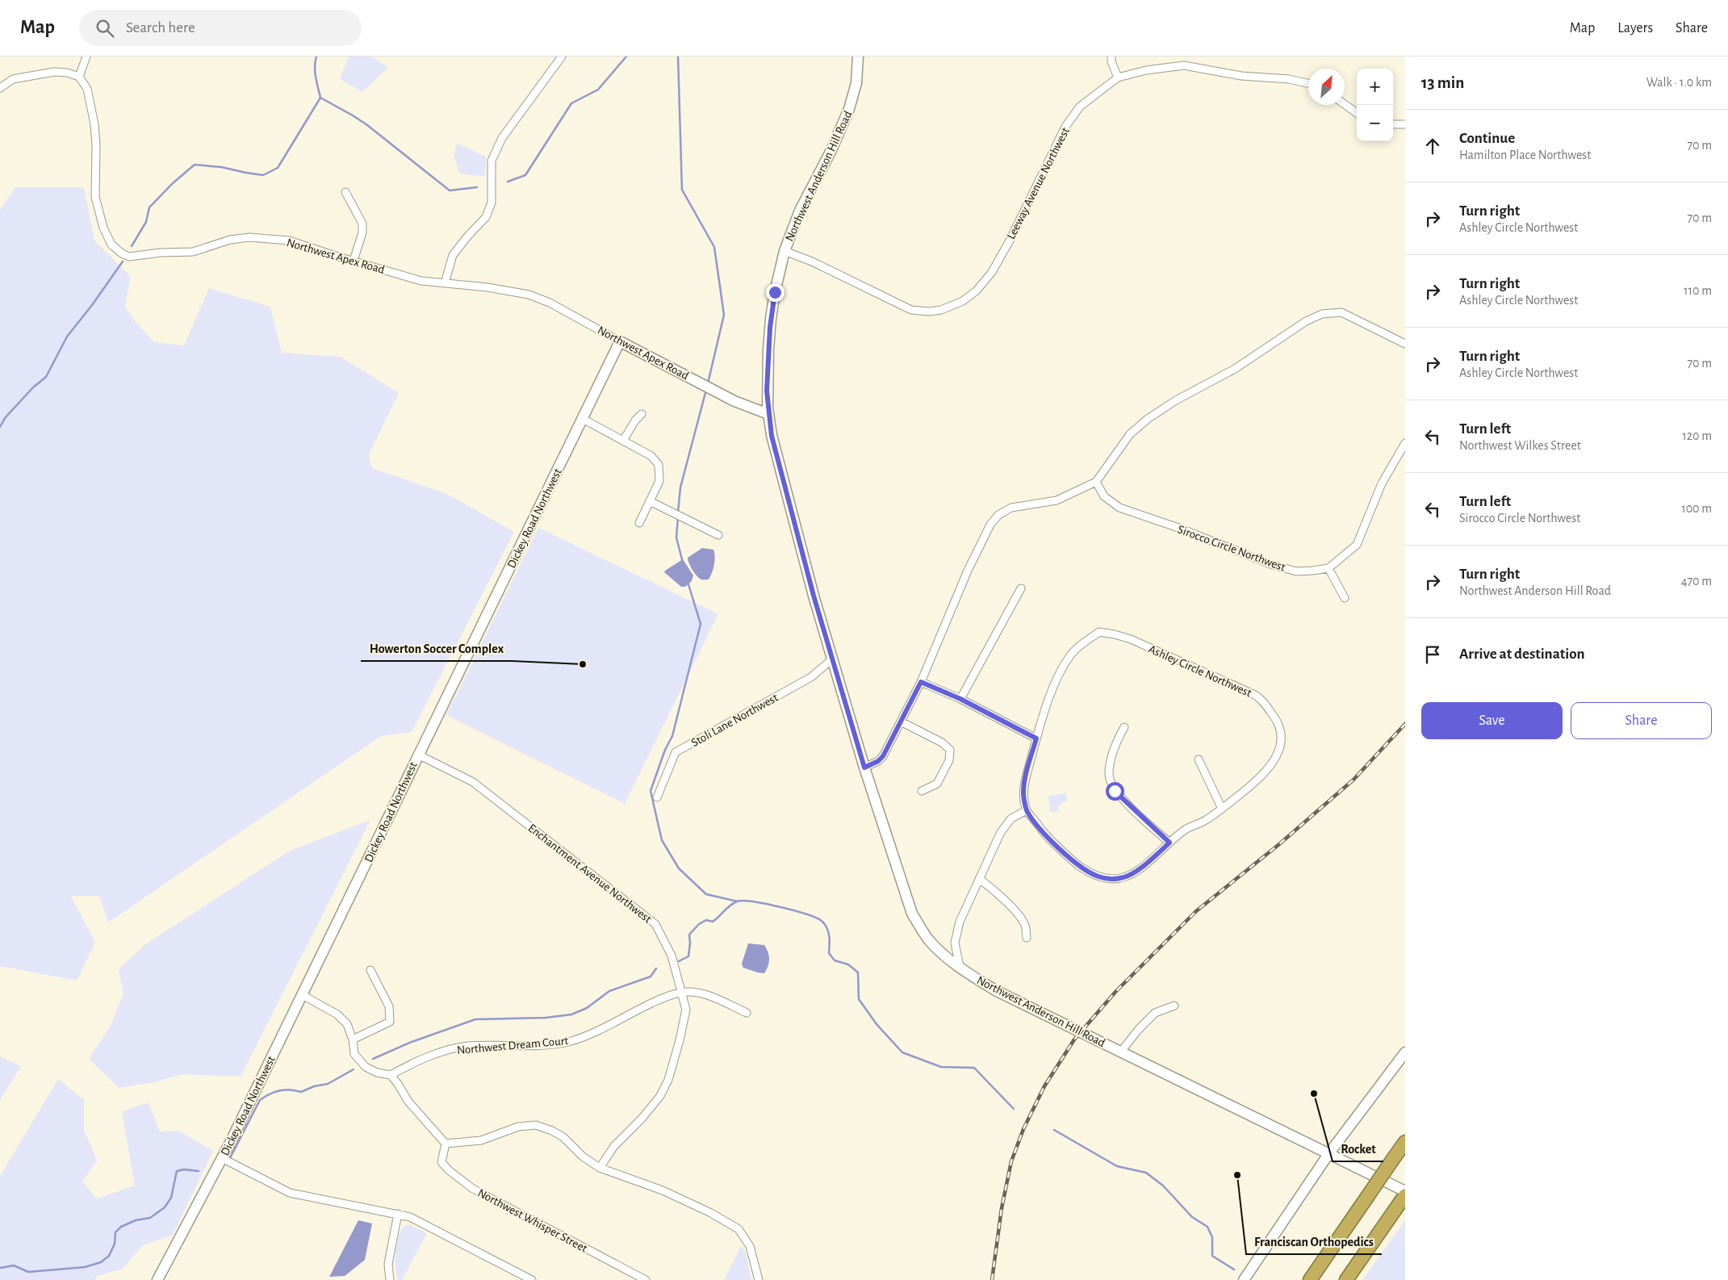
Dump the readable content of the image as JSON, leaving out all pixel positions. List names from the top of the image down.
{
  "streets": {
    "street": [
      "Northwest Anderson Hill Road",
      "Leeway Avenue Northwest",
      "Northwest Apex Road",
      "Dickey Road Northwest",
      "Sirocco Circle Northwest",
      "Ashley Circle Northwest",
      "Stoli Lane Northwest",
      "Enchantment Avenue Northwest",
      "Northwest Dream Court",
      "Northwest Whisper Street"
    ]
  },
  "crossings": [
    ["Northwest Anderson Hill Road", "Leeway Avenue Northwest"],
    ["Northwest Anderson Hill Road", "Northwest Apex Road"],
    ["Northwest Anderson Hill Road", "Stoli Lane Northwest"],
    ["Northwest Apex Road", "Dickey Road Northwest"],
    ["Dickey Road Northwest", "Enchantment Avenue Northwest"],
    ["Enchantment Avenue Northwest", "Northwest Dream Court"]
  ],
  "places": ["Howerton Soccer Complex", "Rocket", "Franciscan Orthopedics"],
  "north": "top right",
  "page": {
    "header": "Map",
    "search": "Search here",
    "nav": ["Map", "Layers", "Share"],
    "heading": ["13 min", "Walk · 1.0 km"],
    "map_buttons": ["+", "−"],
    "list": [
      ["Continue", "Hamilton Place Northwest", "70 m"],
      ["Turn right", "Ashley Circle Northwest", "70 m"],
      ["Turn right", "Ashley Circle Northwest", "110 m"],
      ["Turn right", "Ashley Circle Northwest", "70 m"],
      ["Turn left", "Northwest Wilkes Street", "120 m"],
      ["Turn left", "Sirocco Circle Northwest", "100 m"],
      ["Turn right", "Northwest Anderson Hill Road", "470 m"],
      "Arrive at destination"
    ],
    "buttons": ["Save", "Share"]
  }
}
